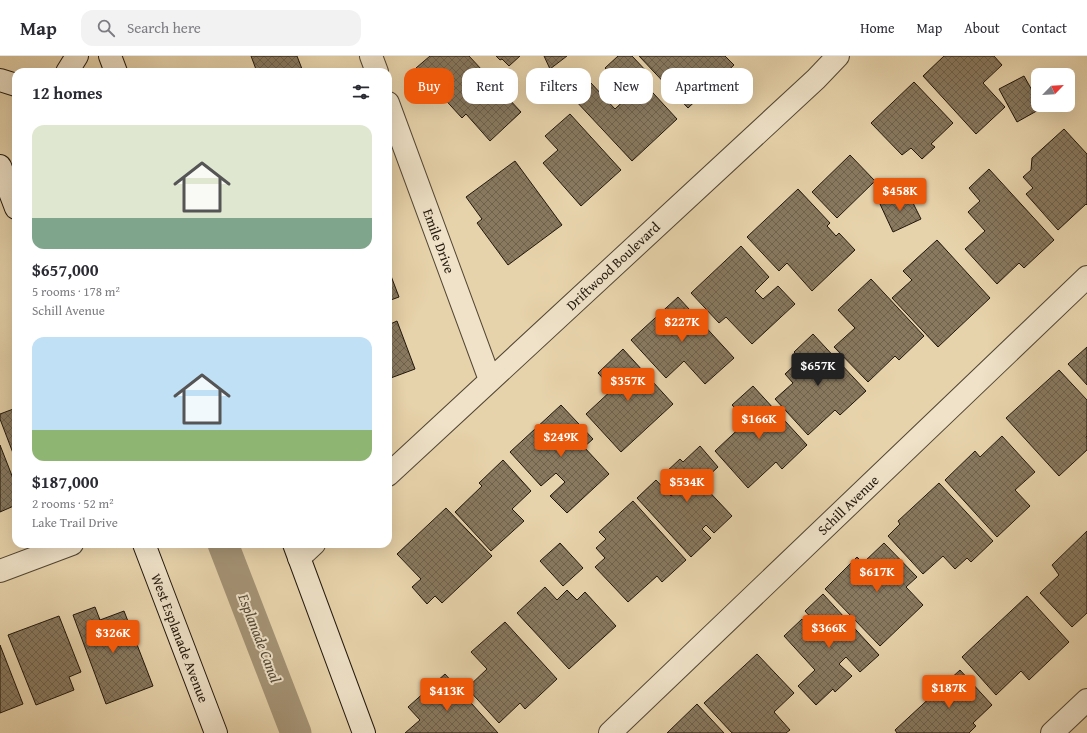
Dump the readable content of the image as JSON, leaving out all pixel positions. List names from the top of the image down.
{
  "streets": {
    "street": [
      "Emile Drive",
      "Driftwood Boulevard",
      "Schill Avenue",
      "West Esplanade Avenue"
    ]
  },
  "crossings": [
    ["Emile Drive", "Driftwood Boulevard"]
  ],
  "water": ["Esplanade Canal"],
  "north": "top right",
  "page": {
    "header": "Map",
    "search": "Search here",
    "nav": [
      "Home",
      "Map",
      "About",
      "Contact"
    ],
    "chip": [
      "Buy",
      "Rent",
      "Filters",
      "New",
      "Apartment"
    ],
    "heading": "12 homes",
    "list": [
      {
        "name": "$657,000",
        "note": "5 rooms · 178 m² · Schill Avenue"
      },
      {
        "name": "$187,000",
        "note": "2 rooms · 52 m² · Lake Trail Drive"
      }
    ],
    "price": [
      "$458K",
      "$227K",
      "$657K",
      "$357K",
      "$166K",
      "$249K",
      "$534K",
      "$617K",
      "$366K",
      "$326K",
      "$187K",
      "$413K"
    ]
  }
}
